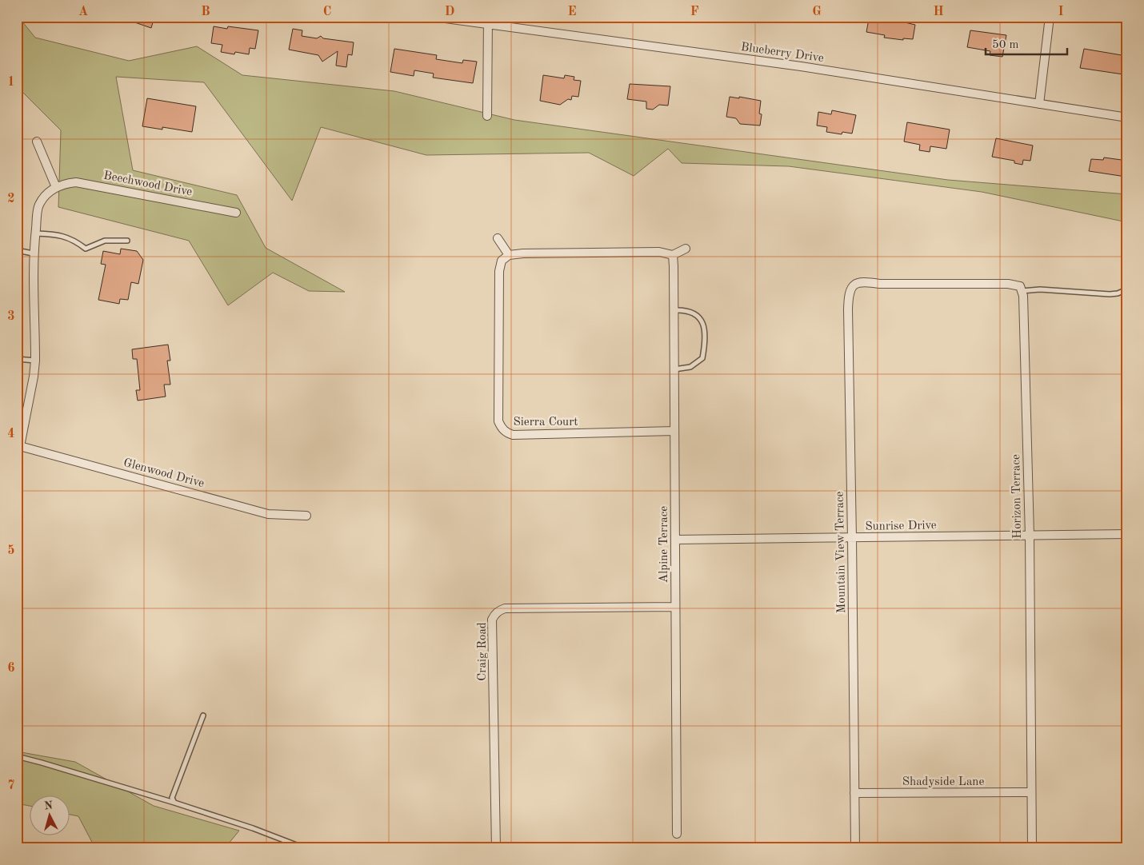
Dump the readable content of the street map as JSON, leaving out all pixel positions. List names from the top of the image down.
{
  "streets": {
    "street": [
      "Blueberry Drive",
      "Beechwood Drive",
      "Sierra Court",
      "Glenwood Drive",
      "Horizon Terrace",
      "Sunrise Drive",
      "Alpine Terrace",
      "Mountain View Terrace",
      "Craig Road",
      "Shadyside Lane"
    ]
  },
  "crossings": [
    ["Beechwood Drive", "Glenwood Drive"],
    ["Sierra Court", "Alpine Terrace"],
    ["Horizon Terrace", "Sunrise Drive"],
    ["Horizon Terrace", "Mountain View Terrace"],
    ["Horizon Terrace", "Shadyside Lane"],
    ["Sunrise Drive", "Alpine Terrace"],
    ["Sunrise Drive", "Mountain View Terrace"],
    ["Alpine Terrace", "Craig Road"],
    ["Mountain View Terrace", "Shadyside Lane"]
  ],
  "scale_bar": "50 m",
  "north": "top",
  "grid": {
    "columns": [
      "A",
      "B",
      "C",
      "D",
      "E",
      "F",
      "G",
      "H",
      "I"
    ],
    "rows": [
      "1",
      "2",
      "3",
      "4",
      "5",
      "6",
      "7"
    ]
  }
}
